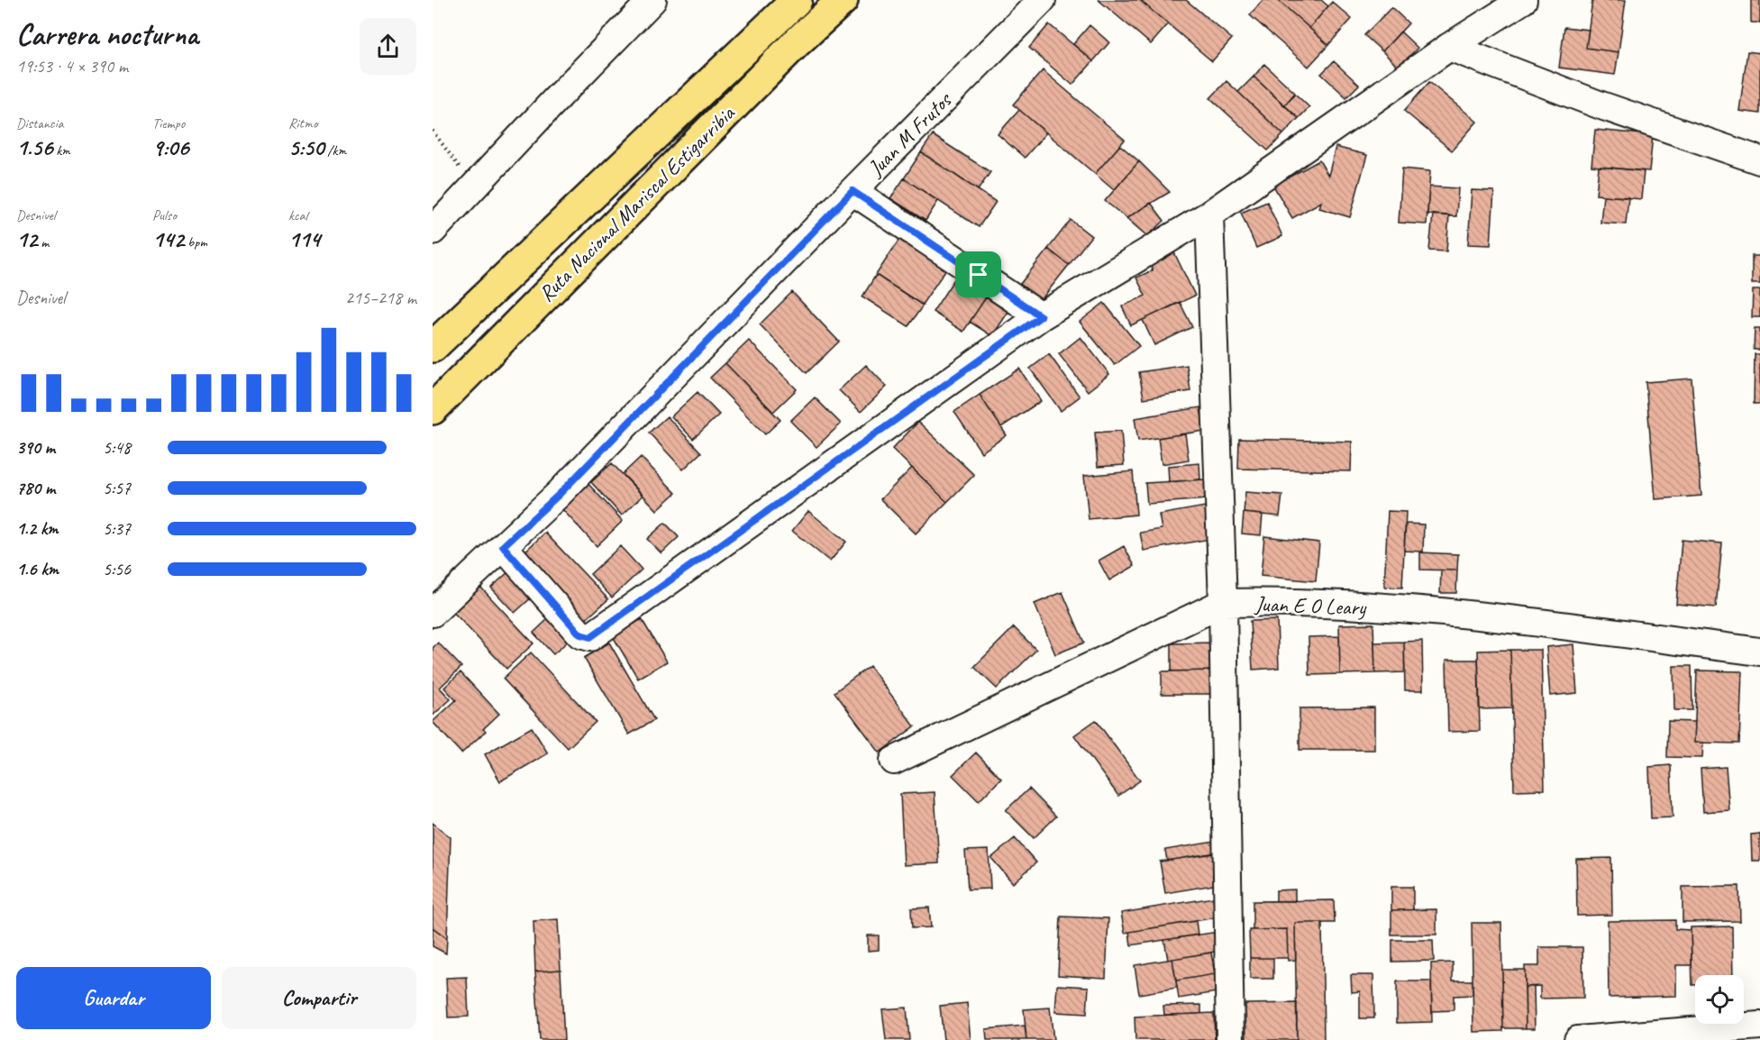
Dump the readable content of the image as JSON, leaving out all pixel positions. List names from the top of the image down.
{
  "streets": {
    "highway": ["Ruta Nacional Mariscal Estigarribia"],
    "street": ["Juan M Frutos", "Juan E O Leary"]
  },
  "page": {
    "heading": ["Carrera nocturna", "19:53 · 4 × 390 m"],
    "stats": [
      ["Distancia", "1.56 km"],
      ["Tiempo", "9:06"],
      ["Ritmo", "5:50 /km"],
      ["Desnivel", "12 m"],
      ["Pulso", "142 bpm"],
      ["kcal", "114"]
    ],
    "chart": ["Desnivel", "215–218 m"],
    "list": [
      {
        "name": "390 m",
        "note": "5:48"
      },
      {
        "name": "780 m",
        "note": "5:57"
      },
      {
        "name": "1.2 km",
        "note": "5:37"
      },
      {
        "name": "1.6 km",
        "note": "5:56"
      }
    ],
    "buttons": ["Guardar", "Compartir"]
  }
}
